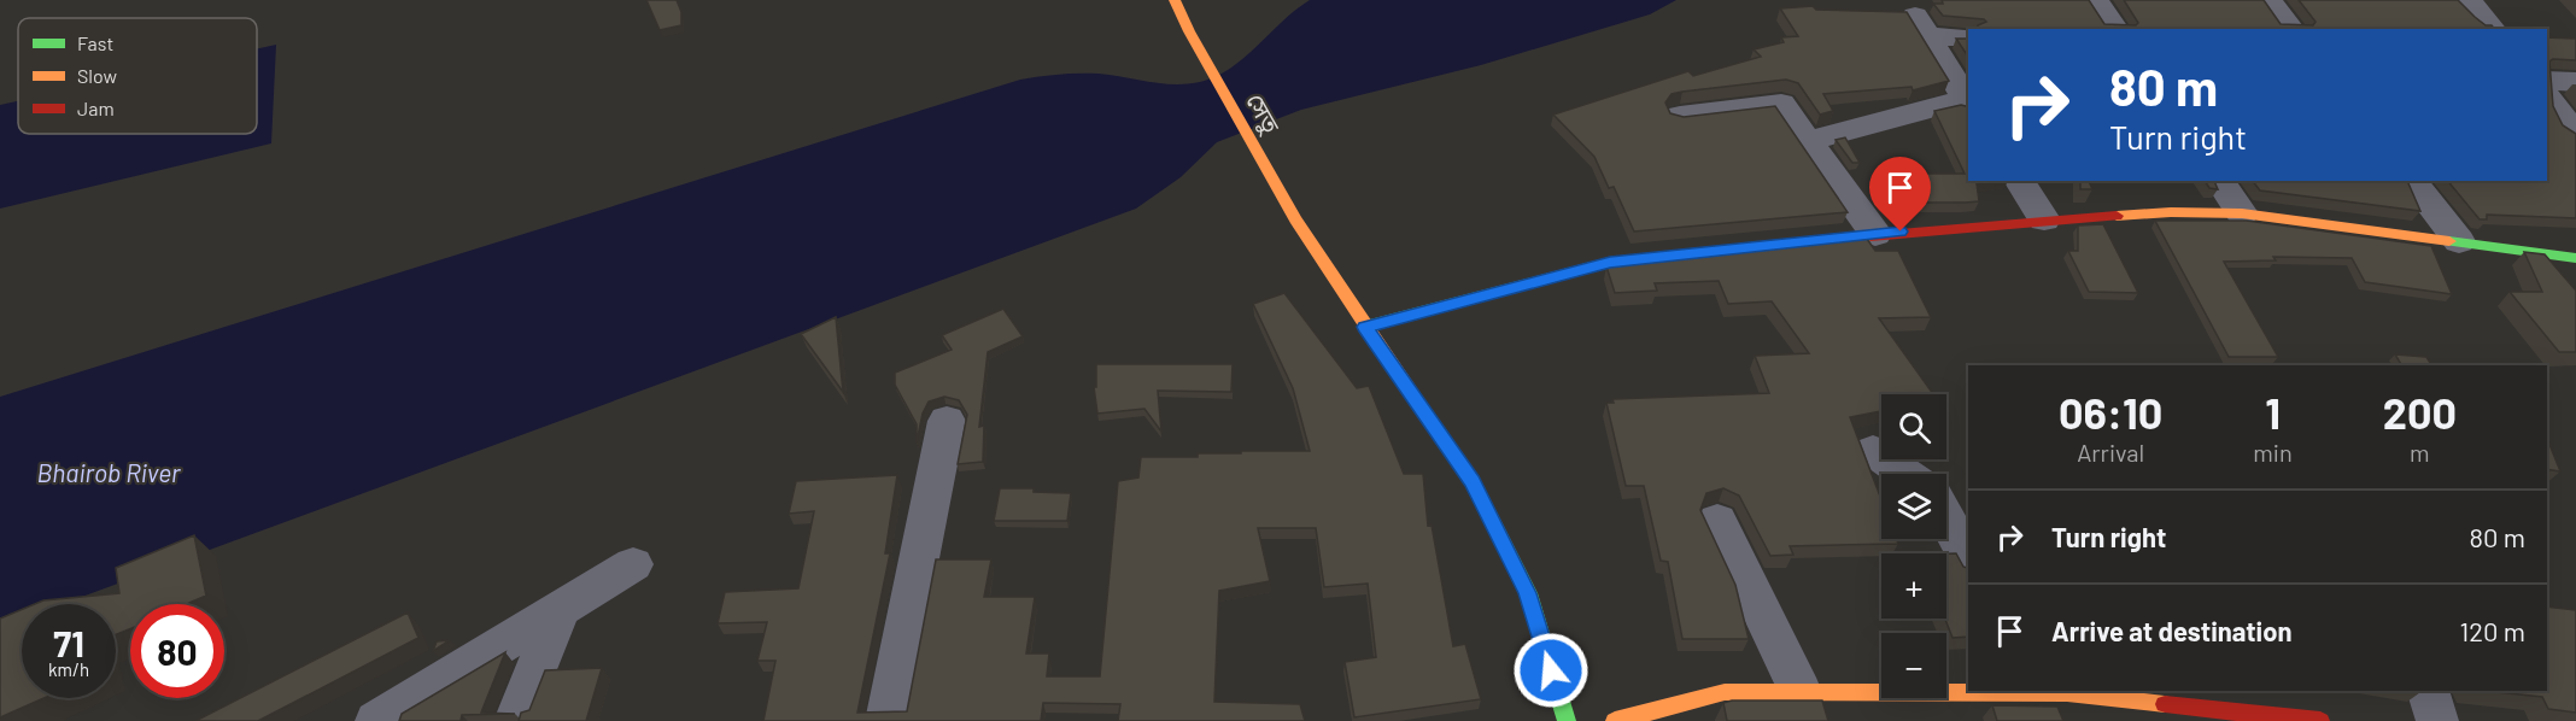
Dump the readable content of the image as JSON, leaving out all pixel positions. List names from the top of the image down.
{
  "streets": {
    "main road": ["সেতু"]
  },
  "water": ["Bhairob River"],
  "legend": ["Fast", "Slow", "Jam"],
  "page": {
    "turn": ["80 m", "Turn right"],
    "eta": [
      "06:10",
      "Arrival",
      "1",
      "min",
      "200",
      "m"
    ],
    "map_buttons": ["+", "−"],
    "list": [
      {
        "name": "Turn right",
        "value": "80 m"
      },
      {
        "name": "Arrive at destination",
        "value": "120 m"
      }
    ],
    "speed": "71 km/h",
    "limit": "80"
  }
}
